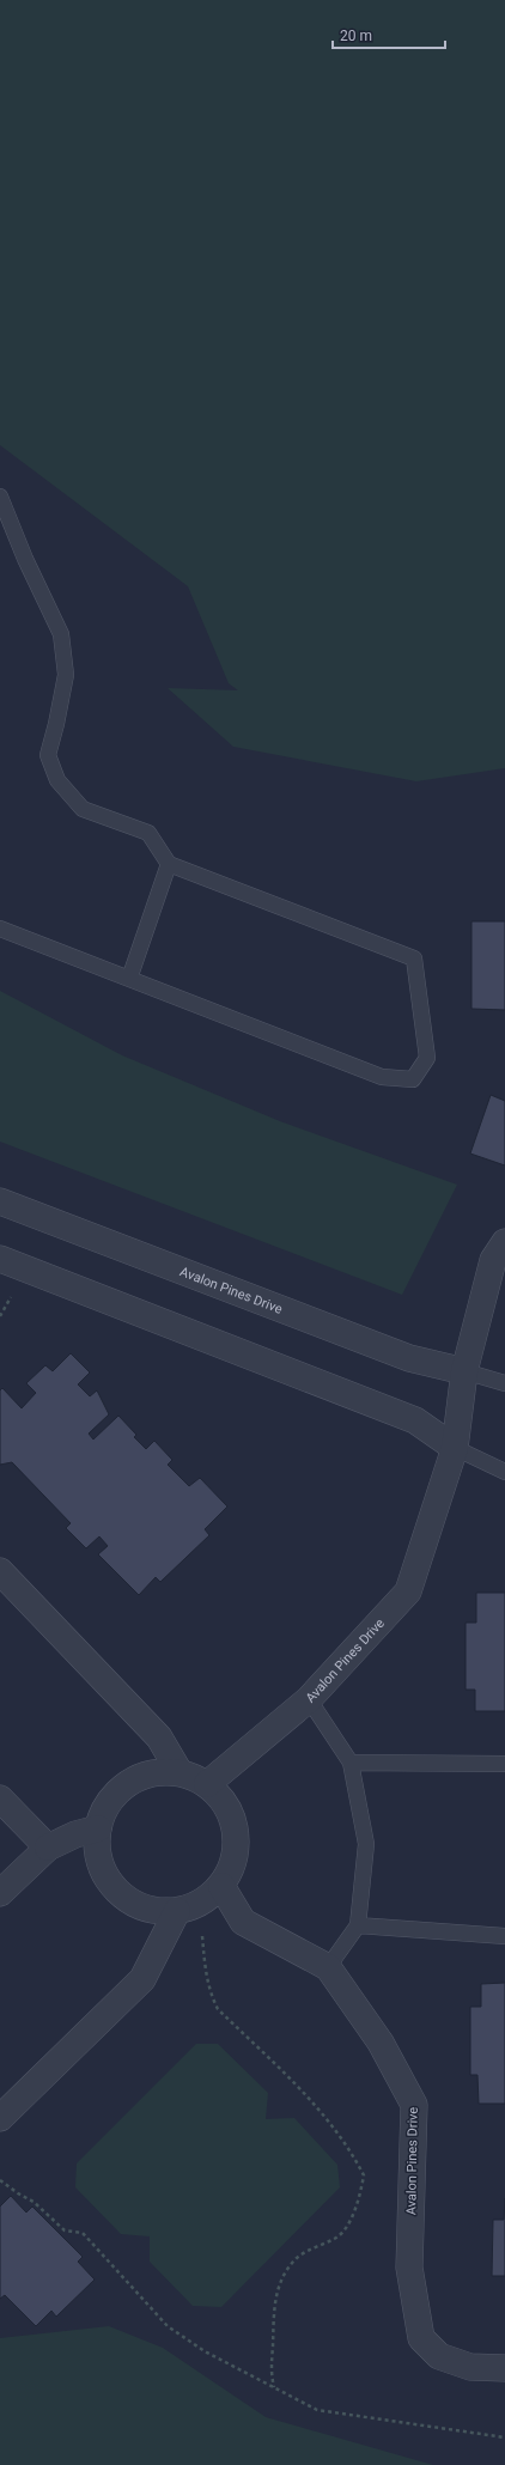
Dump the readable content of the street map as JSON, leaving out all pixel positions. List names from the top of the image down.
{
  "streets": {
    "street": ["Avalon Pines Drive"]
  },
  "scale_bar": "20 m"
}
